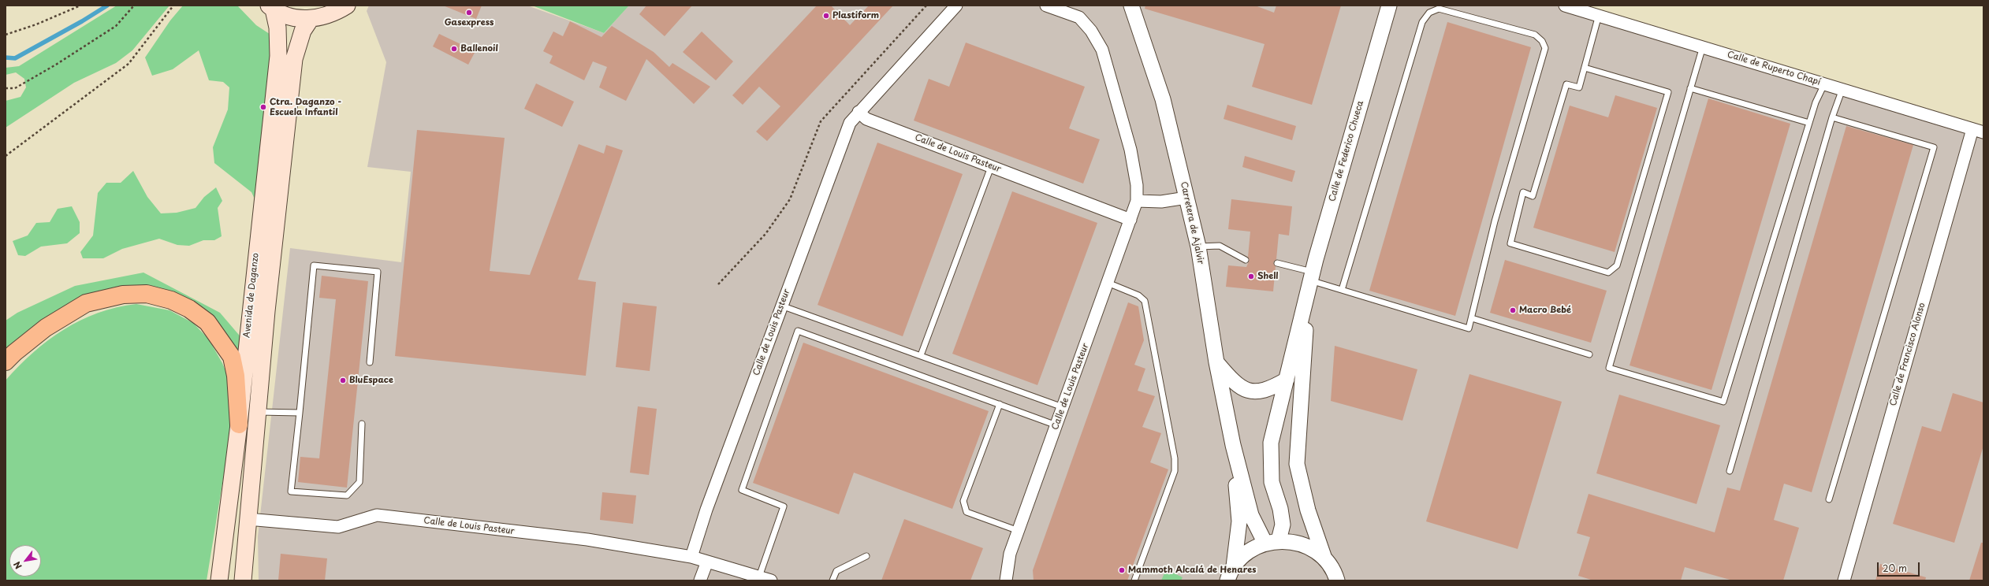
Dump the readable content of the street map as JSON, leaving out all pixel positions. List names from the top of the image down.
{
  "streets": {
    "main road": ["Avenida de Daganzo"],
    "street": [
      "Calle de Ruperto Chapí",
      "Calle de Federico Chueca",
      "Calle de Louis Pasteur",
      "Carretera de Ajalvir",
      "Calle de Francisco Alonso"
    ]
  },
  "crossings": [
    ["Calle de Ruperto Chapí", "Calle de Francisco Alonso"],
    ["Calle de Louis Pasteur", "Avenida de Daganzo"]
  ],
  "places": [
    "Gasexpress",
    "Plastiform",
    "Ballenoil",
    "Ctra. Daganzo - Escuela Infantil",
    "Shell",
    "Macro Bebé",
    "BluEspace",
    "Mammoth Alcalá de Henares"
  ],
  "scale_bar": "20 m",
  "north": "bottom left"
}
